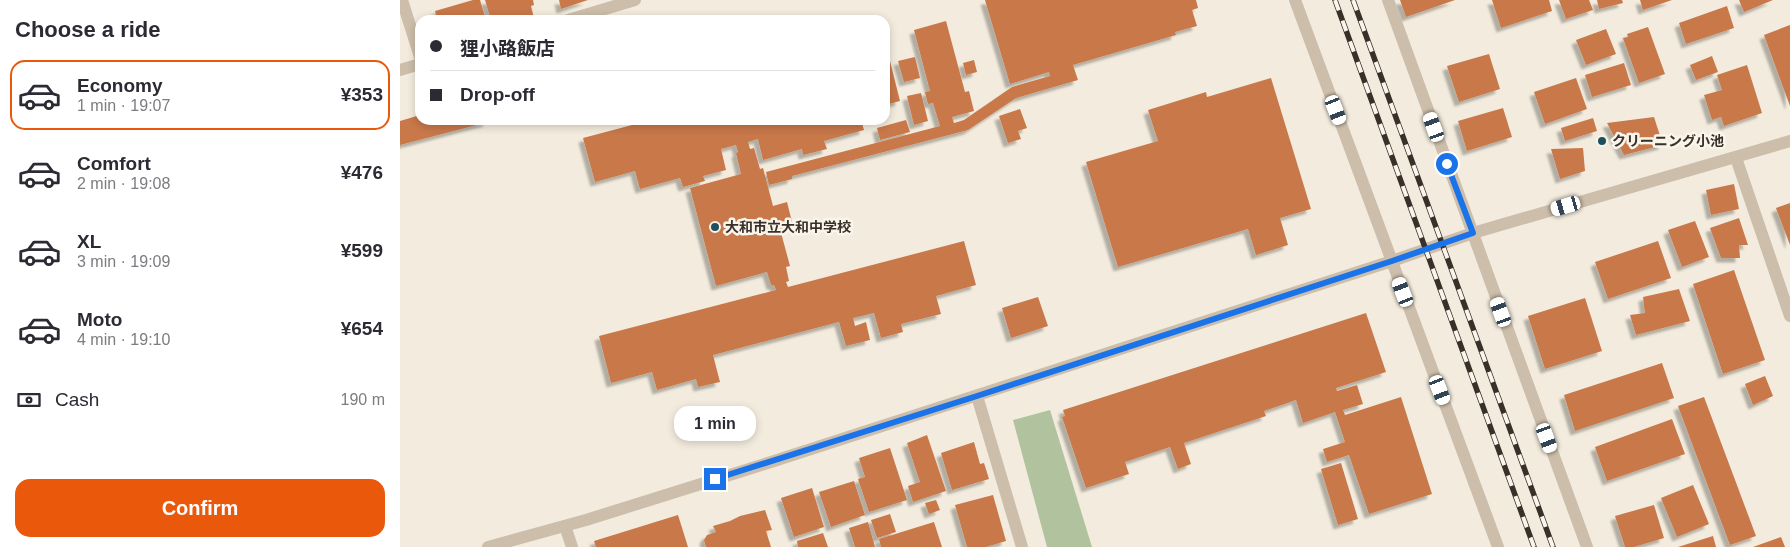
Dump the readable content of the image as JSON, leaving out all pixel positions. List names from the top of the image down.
{
  "places": ["クリーニング小池", "大和市立大和中学校"],
  "page": {
    "heading": "Choose a ride",
    "banner": ["狸小路飯店", "Drop-off"],
    "list": [
      {
        "name": "Economy",
        "note": "1 min · 19:07",
        "value": "¥353"
      },
      {
        "name": "Comfort",
        "note": "2 min · 19:08",
        "value": "¥476"
      },
      {
        "name": "XL",
        "note": "3 min · 19:09",
        "value": "¥599"
      },
      {
        "name": "Moto",
        "note": "4 min · 19:10",
        "value": "¥654"
      }
    ],
    "pay": ["Cash", "190 m"],
    "bubble": "1 min",
    "buttons": "Confirm"
  }
}
